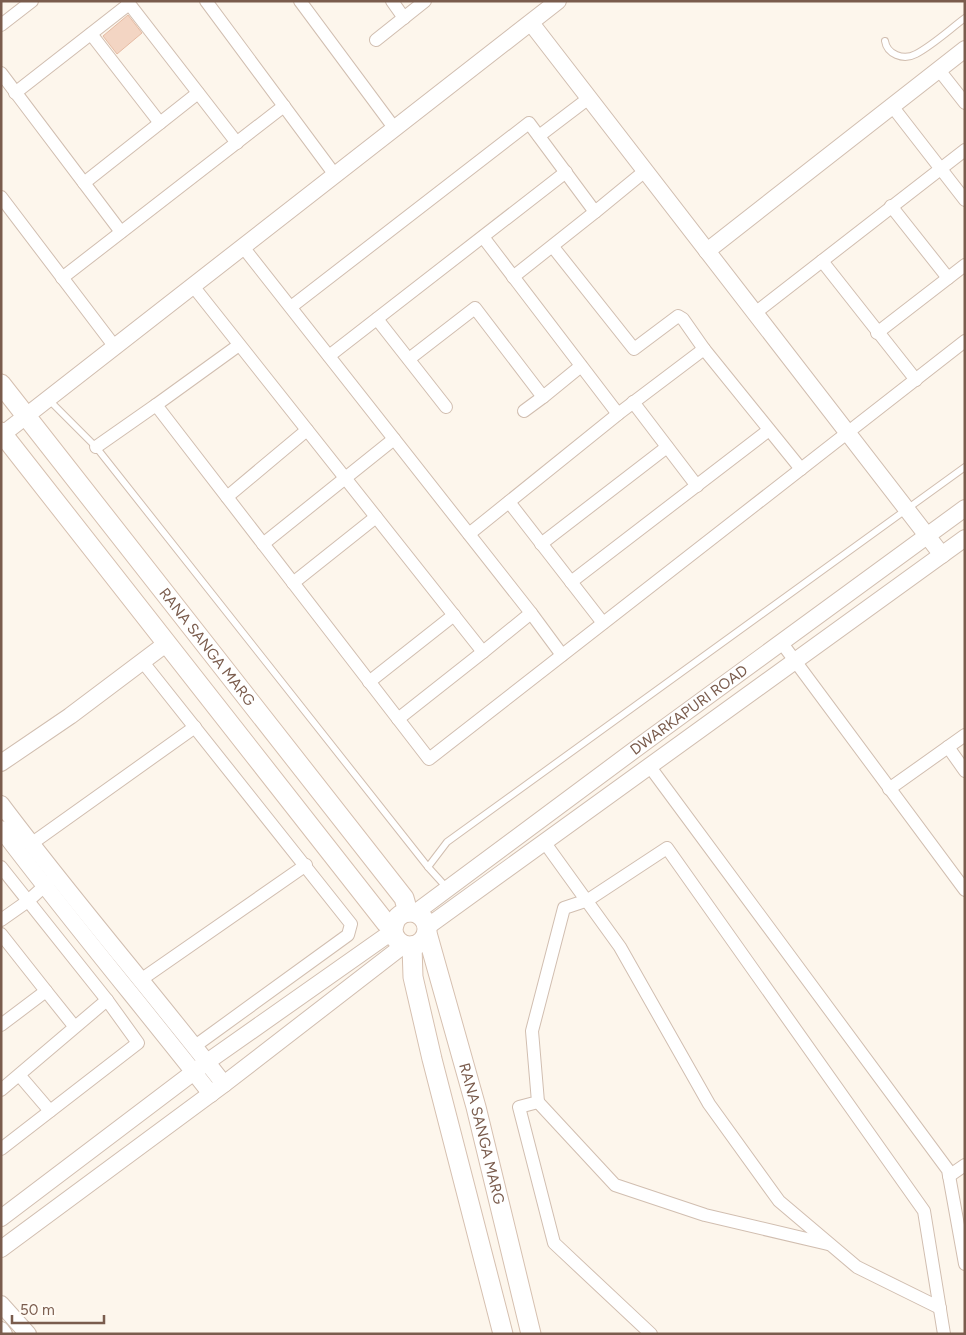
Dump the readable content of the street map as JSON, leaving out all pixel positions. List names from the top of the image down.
{
  "streets": {
    "main road": ["RANA SANGA MARG"],
    "street": ["DWARKAPURI ROAD"]
  },
  "crossings": [
    ["RANA SANGA MARG", "DWARKAPURI ROAD"]
  ],
  "scale_bar": "50 m"
}
